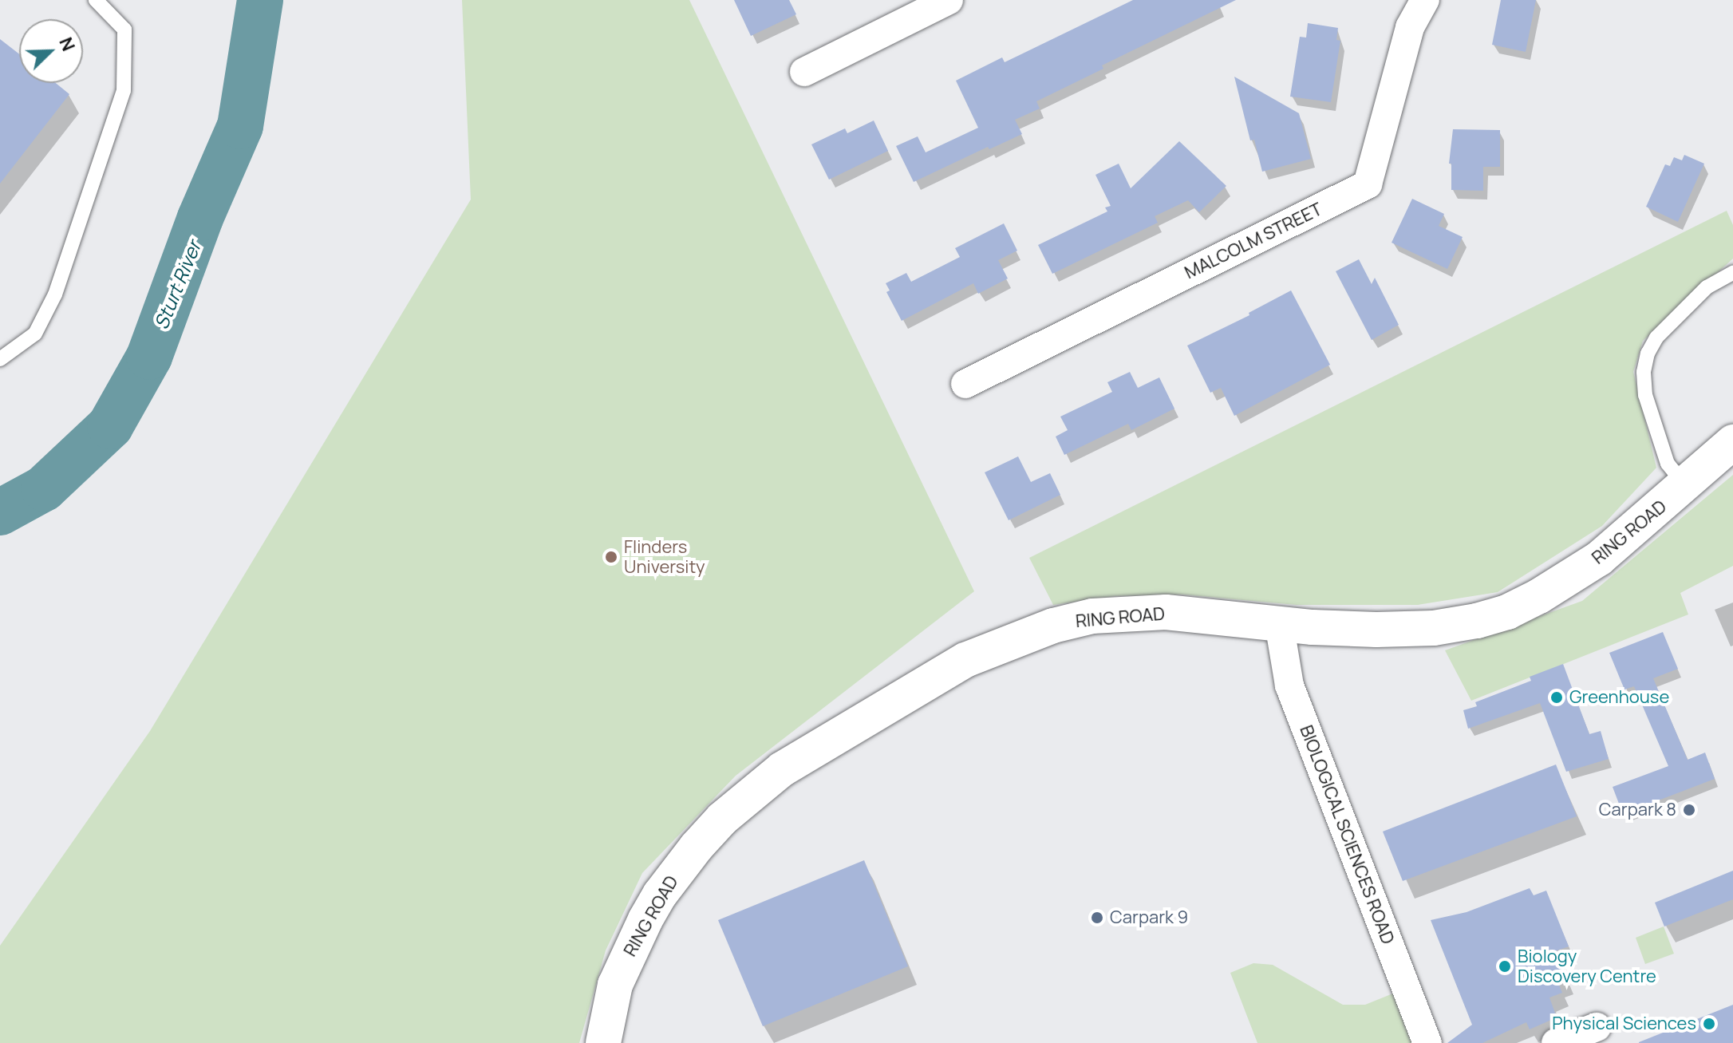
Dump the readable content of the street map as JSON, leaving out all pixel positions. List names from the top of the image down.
{
  "streets": {
    "street": ["MALCOLM STREET", "RING ROAD", "BIOLOGICAL SCIENCES ROAD"]
  },
  "crossings": [
    ["RING ROAD", "BIOLOGICAL SCIENCES ROAD"]
  ],
  "water": ["Sturt River"],
  "places": [
    "Flinders University",
    "Greenhouse",
    "Carpark 8",
    "Carpark 9",
    "Biology Discovery Centre",
    "Physical Sciences"
  ],
  "north": "top right"
}
